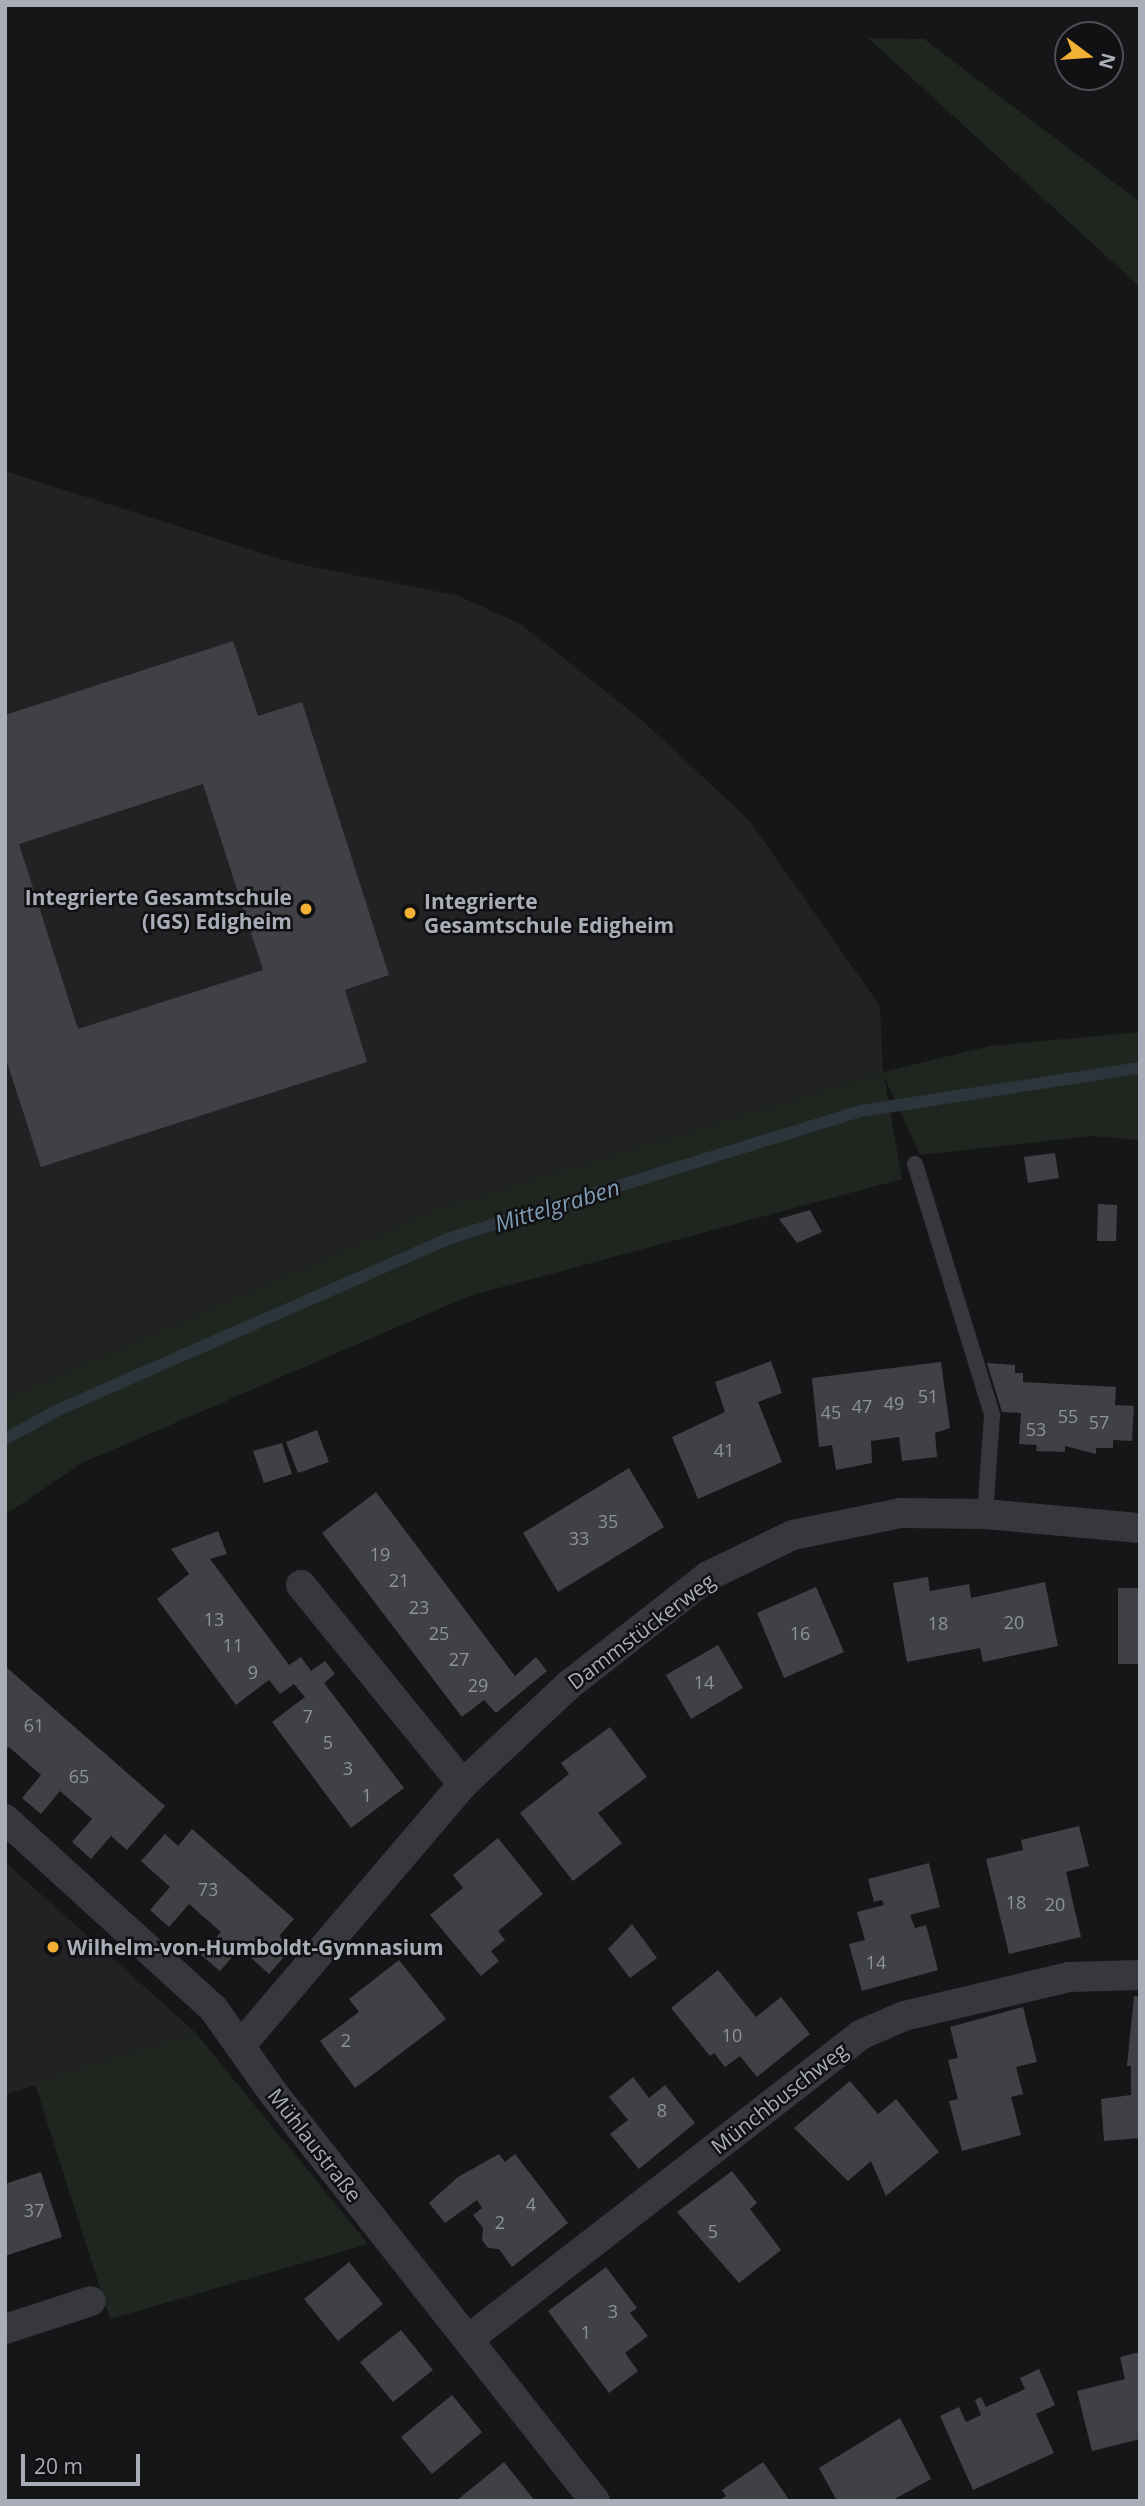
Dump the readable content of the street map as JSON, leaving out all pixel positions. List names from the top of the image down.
{
  "streets": {
    "street": ["Dammstückerweg", "Münchbuschweg", "Mühlaustraße"]
  },
  "crossings": [
    ["Dammstückerweg", "Mühlaustraße"],
    ["Münchbuschweg", "Mühlaustraße"]
  ],
  "water": ["Mittelgraben"],
  "places": ["Integrierte Gesamtschule (IGS) Edigheim", "Integrierte Gesamtschule Edigheim", "Wilhelm-von-Humboldt-Gymnasium"],
  "house_numbers": [
    "51",
    "49",
    "47",
    "45",
    "55",
    "57",
    "53",
    "41",
    "35",
    "33",
    "19",
    "21",
    "23",
    "13",
    "20",
    "18",
    "25",
    "16",
    "11",
    "27",
    "9",
    "14",
    "29",
    "7",
    "61",
    "5",
    "3",
    "65",
    "1",
    "73",
    "18",
    "20",
    "14",
    "10",
    "2",
    "8",
    "4",
    "37",
    "2",
    "5",
    "3",
    "1"
  ],
  "scale_bar": "20 m",
  "north": "right"
}
